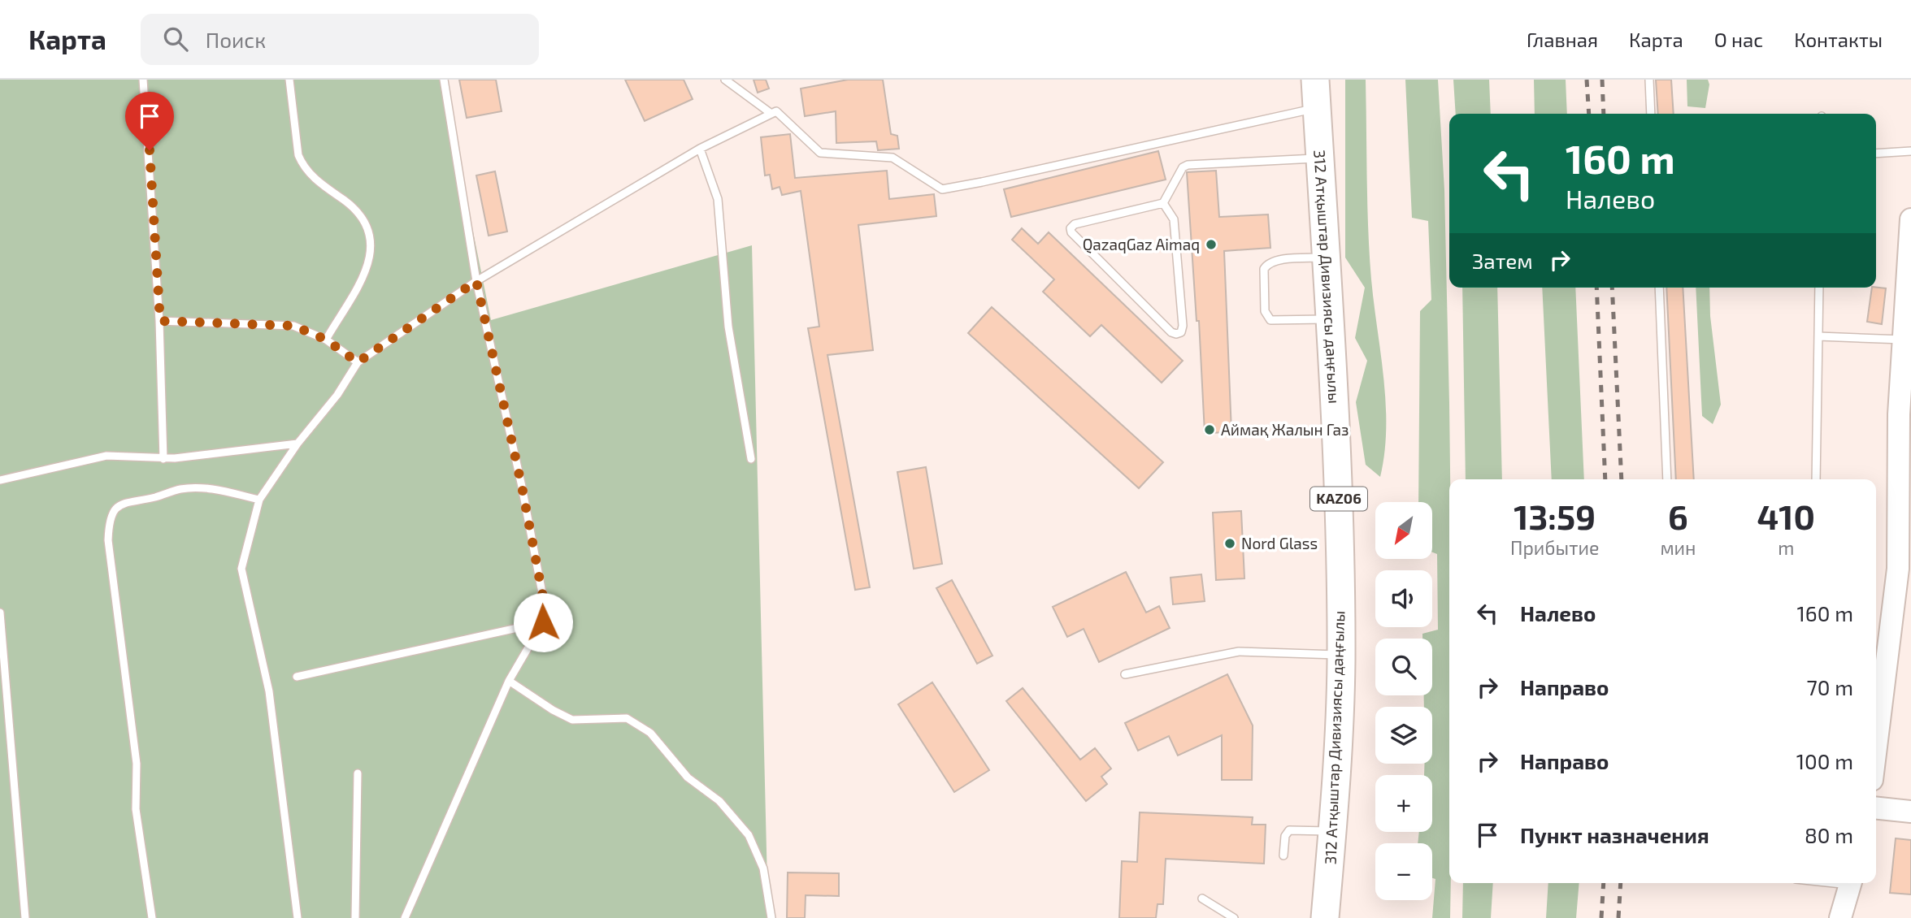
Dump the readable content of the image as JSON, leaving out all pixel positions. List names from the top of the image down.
{
  "streets": {
    "highway": ["312 Атқыштар Дивизиясы даңғылы", "KАZ06"]
  },
  "places": ["QazaqGaz Aimaq", "Аймақ Жалын Газ", "Nord Glass"],
  "north": "bottom left",
  "page": {
    "header": "Карта",
    "search": "Поиск",
    "nav": [
      "Главная",
      "Карта",
      "О нас",
      "Контакты"
    ],
    "turn": ["160 m", "Налево"],
    "then": "Затем",
    "eta": [
      "13:59",
      "Прибытие",
      "6",
      "мин",
      "410",
      "m"
    ],
    "map_buttons": ["+", "−"],
    "list": [
      {
        "name": "Налево",
        "value": "160 m"
      },
      {
        "name": "Направо",
        "value": "70 m"
      },
      {
        "name": "Направо",
        "value": "100 m"
      },
      {
        "name": "Пункт назначения",
        "value": "80 m"
      }
    ]
  }
}
